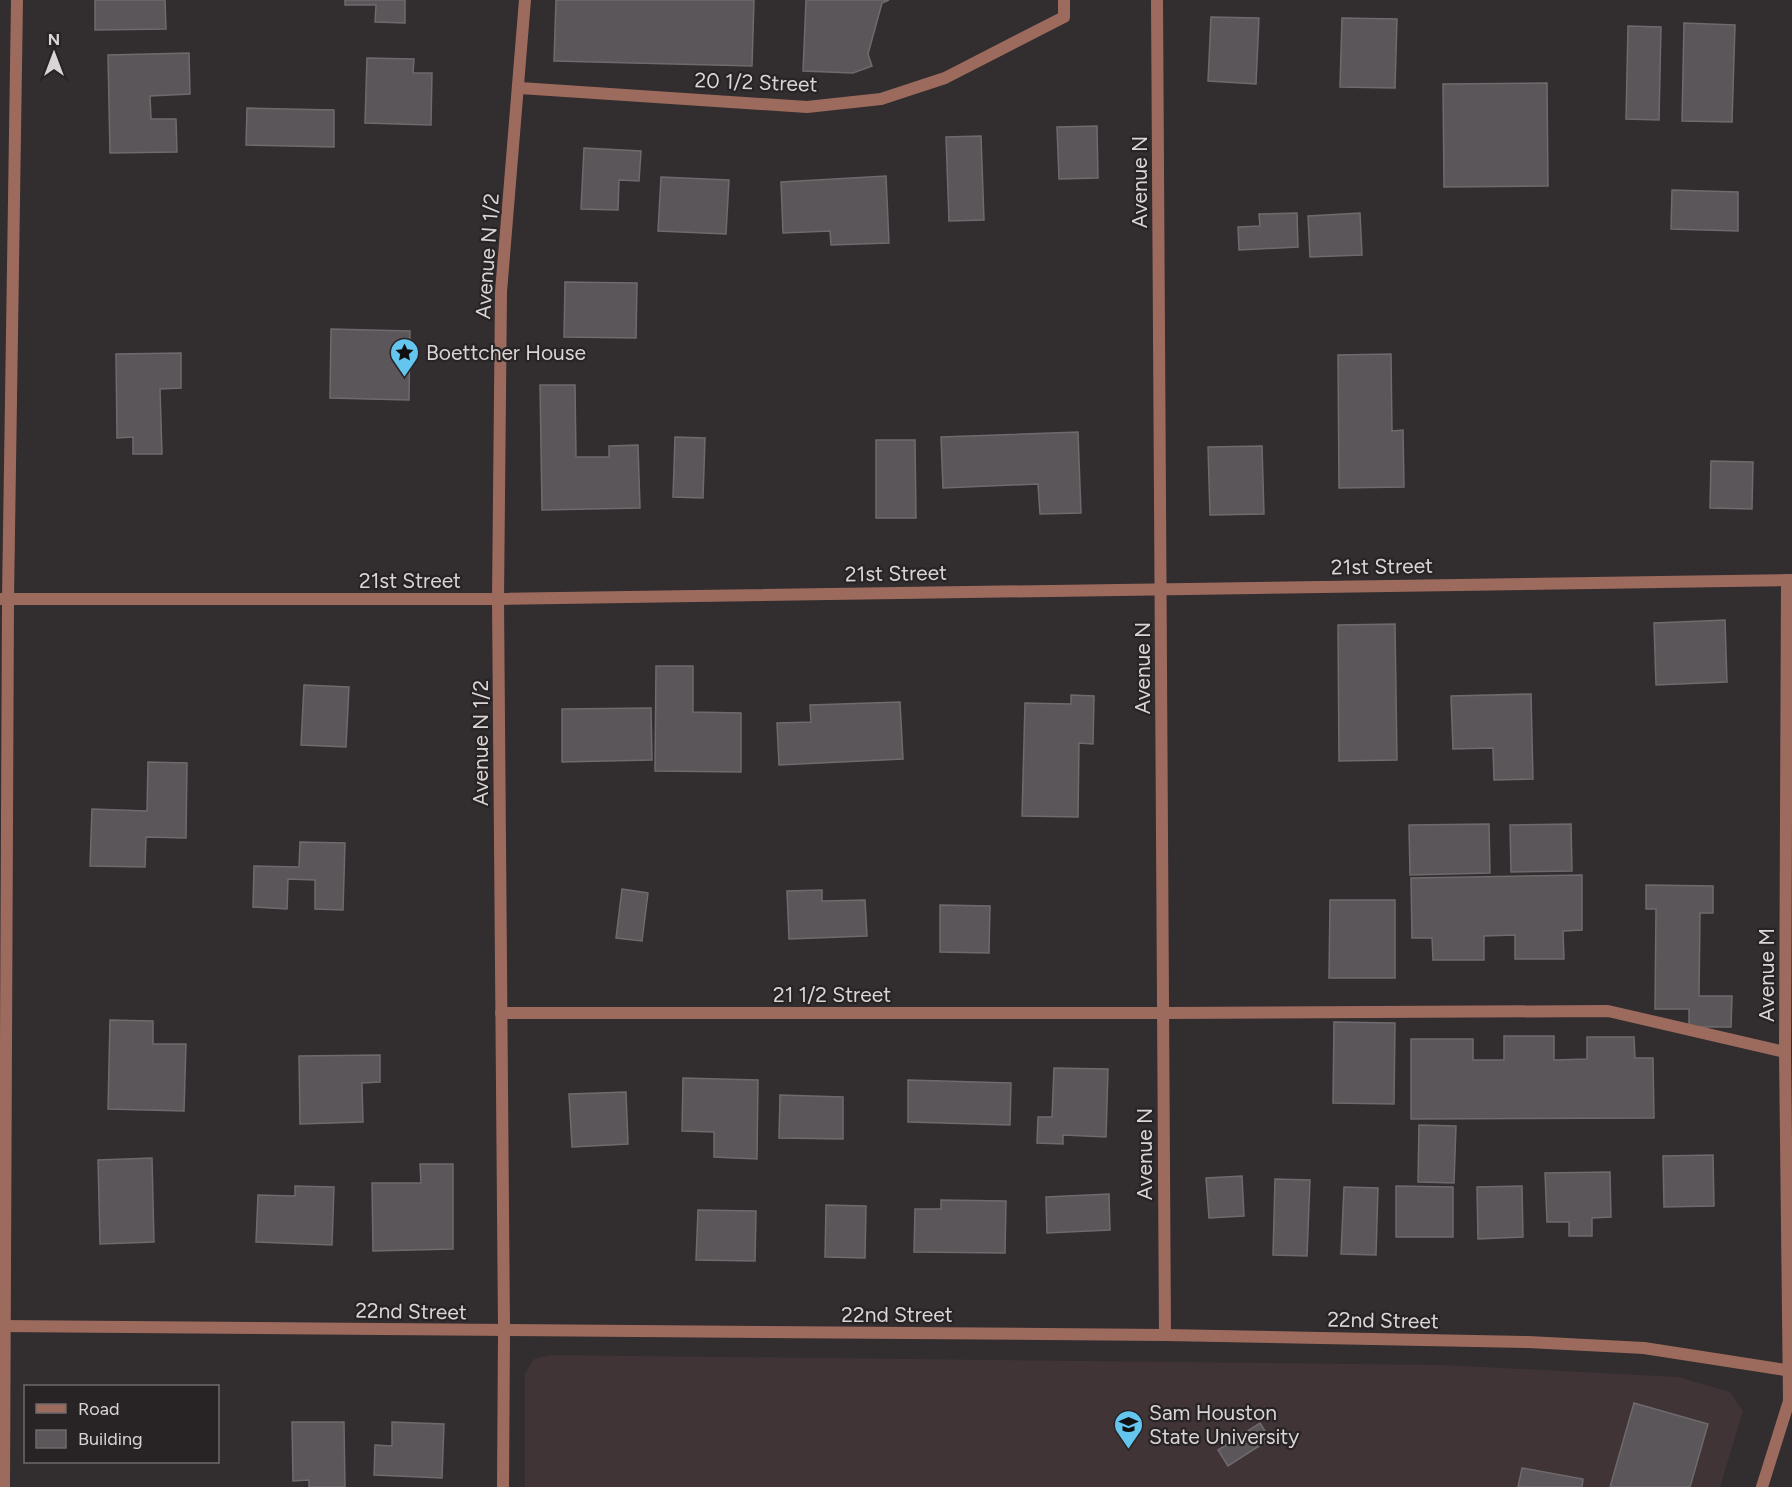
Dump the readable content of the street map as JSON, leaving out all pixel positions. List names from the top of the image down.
{
  "streets": {
    "street": [
      "20 1/2 Street",
      "Avenue N",
      "Avenue N 1/2",
      "21st Street",
      "Avenue M",
      "21 1/2 Street",
      "22nd Street"
    ]
  },
  "crossings": [
    ["20 1/2 Street", "Avenue N 1/2"],
    ["Avenue N", "21st Street"],
    ["Avenue N", "21 1/2 Street"],
    ["Avenue N", "22nd Street"],
    ["Avenue N 1/2", "21st Street"],
    ["Avenue N 1/2", "21 1/2 Street"],
    ["Avenue N 1/2", "22nd Street"],
    ["21st Street", "Avenue M"],
    ["Avenue M", "21 1/2 Street"],
    ["Avenue M", "22nd Street"]
  ],
  "places": {
    "place": ["Boettcher House"],
    "school or university": ["Sam Houston State University"]
  },
  "legend": ["Road", "Building"],
  "north": "top"
}
